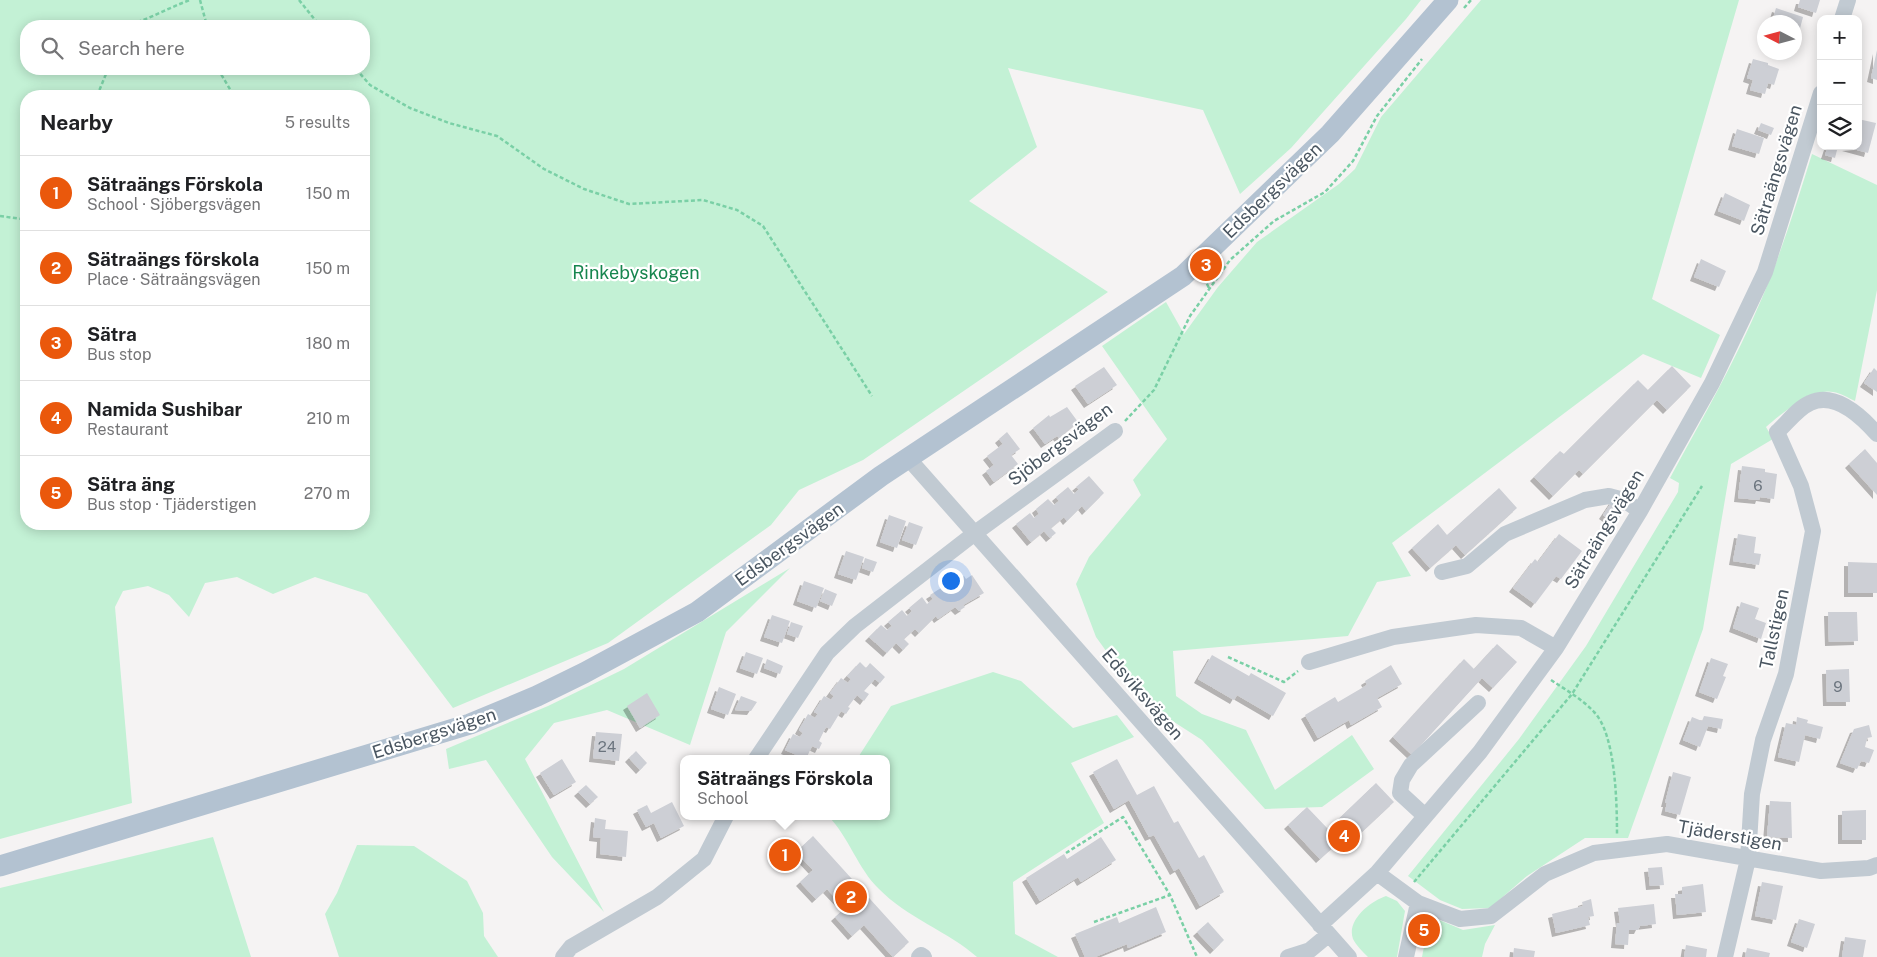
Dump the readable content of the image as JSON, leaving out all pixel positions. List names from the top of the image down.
{
  "streets": {
    "main road": ["Edsbergsvägen"],
    "street": [
      "Sätraängsvägen",
      "Sjöbergsvägen",
      "Tallstigen",
      "Edsviksvägen",
      "Tjäderstigen"
    ]
  },
  "crossings": [
    ["Sätraängsvägen", "Edsviksvägen"],
    ["Sätraängsvägen", "Tjäderstigen"],
    ["Edsbergsvägen", "Edsviksvägen"],
    ["Sjöbergsvägen", "Edsviksvägen"],
    ["Tallstigen", "Tjäderstigen"]
  ],
  "parks": ["Rinkebyskogen"],
  "house_numbers": ["6", "9", "24"],
  "north": "left",
  "page": {
    "map_buttons": ["+", "−"],
    "search": "Search here",
    "heading": ["Nearby", "5 results"],
    "list": [
      {
        "mark": "1",
        "name": "Sätraängs Förskola",
        "note": "School · Sjöbergsvägen",
        "value": "150 m"
      },
      {
        "mark": "2",
        "name": "Sätraängs förskola",
        "note": "Place · Sätraängsvägen",
        "value": "150 m"
      },
      {
        "mark": "3",
        "name": "Sätra",
        "note": "Bus stop",
        "value": "180 m"
      },
      {
        "mark": "4",
        "name": "Namida Sushibar",
        "note": "Restaurant",
        "value": "210 m"
      },
      {
        "mark": "5",
        "name": "Sätra äng",
        "note": "Bus stop · Tjäderstigen",
        "value": "270 m"
      }
    ],
    "pins": [
      "3",
      "4",
      "1",
      "2",
      "5"
    ],
    "popup": ["Sätraängs Förskola", "School"]
  }
}
